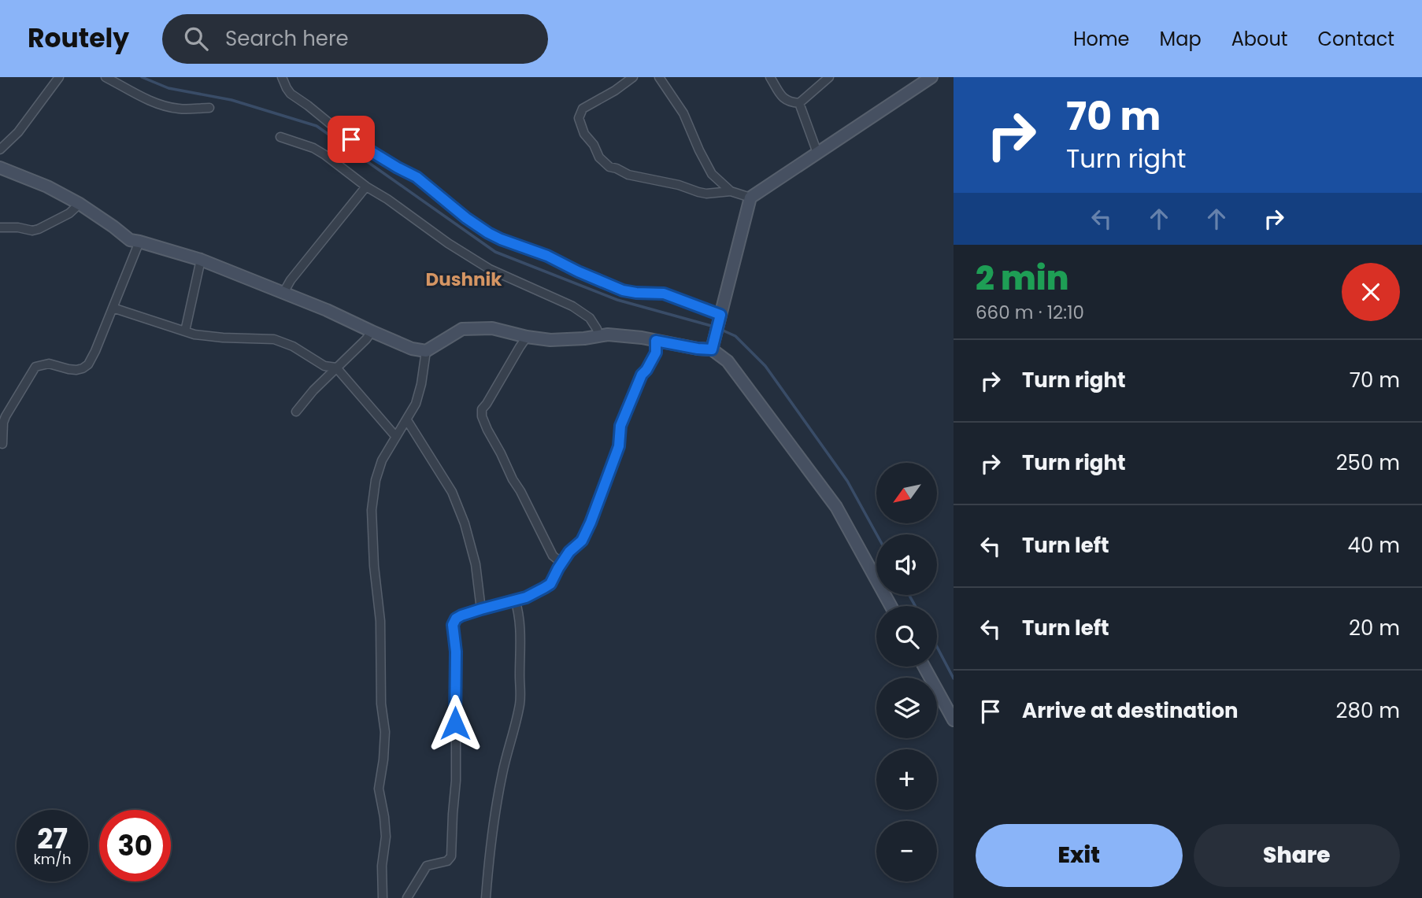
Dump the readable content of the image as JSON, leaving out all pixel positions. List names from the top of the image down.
{
  "districts": ["Dushnik"],
  "north": "bottom left",
  "page": {
    "header": "Routely",
    "search": "Search here",
    "nav": [
      "Home",
      "Map",
      "About",
      "Contact"
    ],
    "turn": ["70 m", "Turn right"],
    "heading": ["2 min", "660 m · 12:10"],
    "list": [
      {
        "name": "Turn right",
        "value": "70 m"
      },
      {
        "name": "Turn right",
        "value": "250 m"
      },
      {
        "name": "Turn left",
        "value": "40 m"
      },
      {
        "name": "Turn left",
        "value": "20 m"
      },
      {
        "name": "Arrive at destination",
        "value": "280 m"
      }
    ],
    "map_buttons": ["+", "−"],
    "speed": "27 km/h",
    "limit": "30",
    "buttons": ["Exit", "Share"]
  }
}
